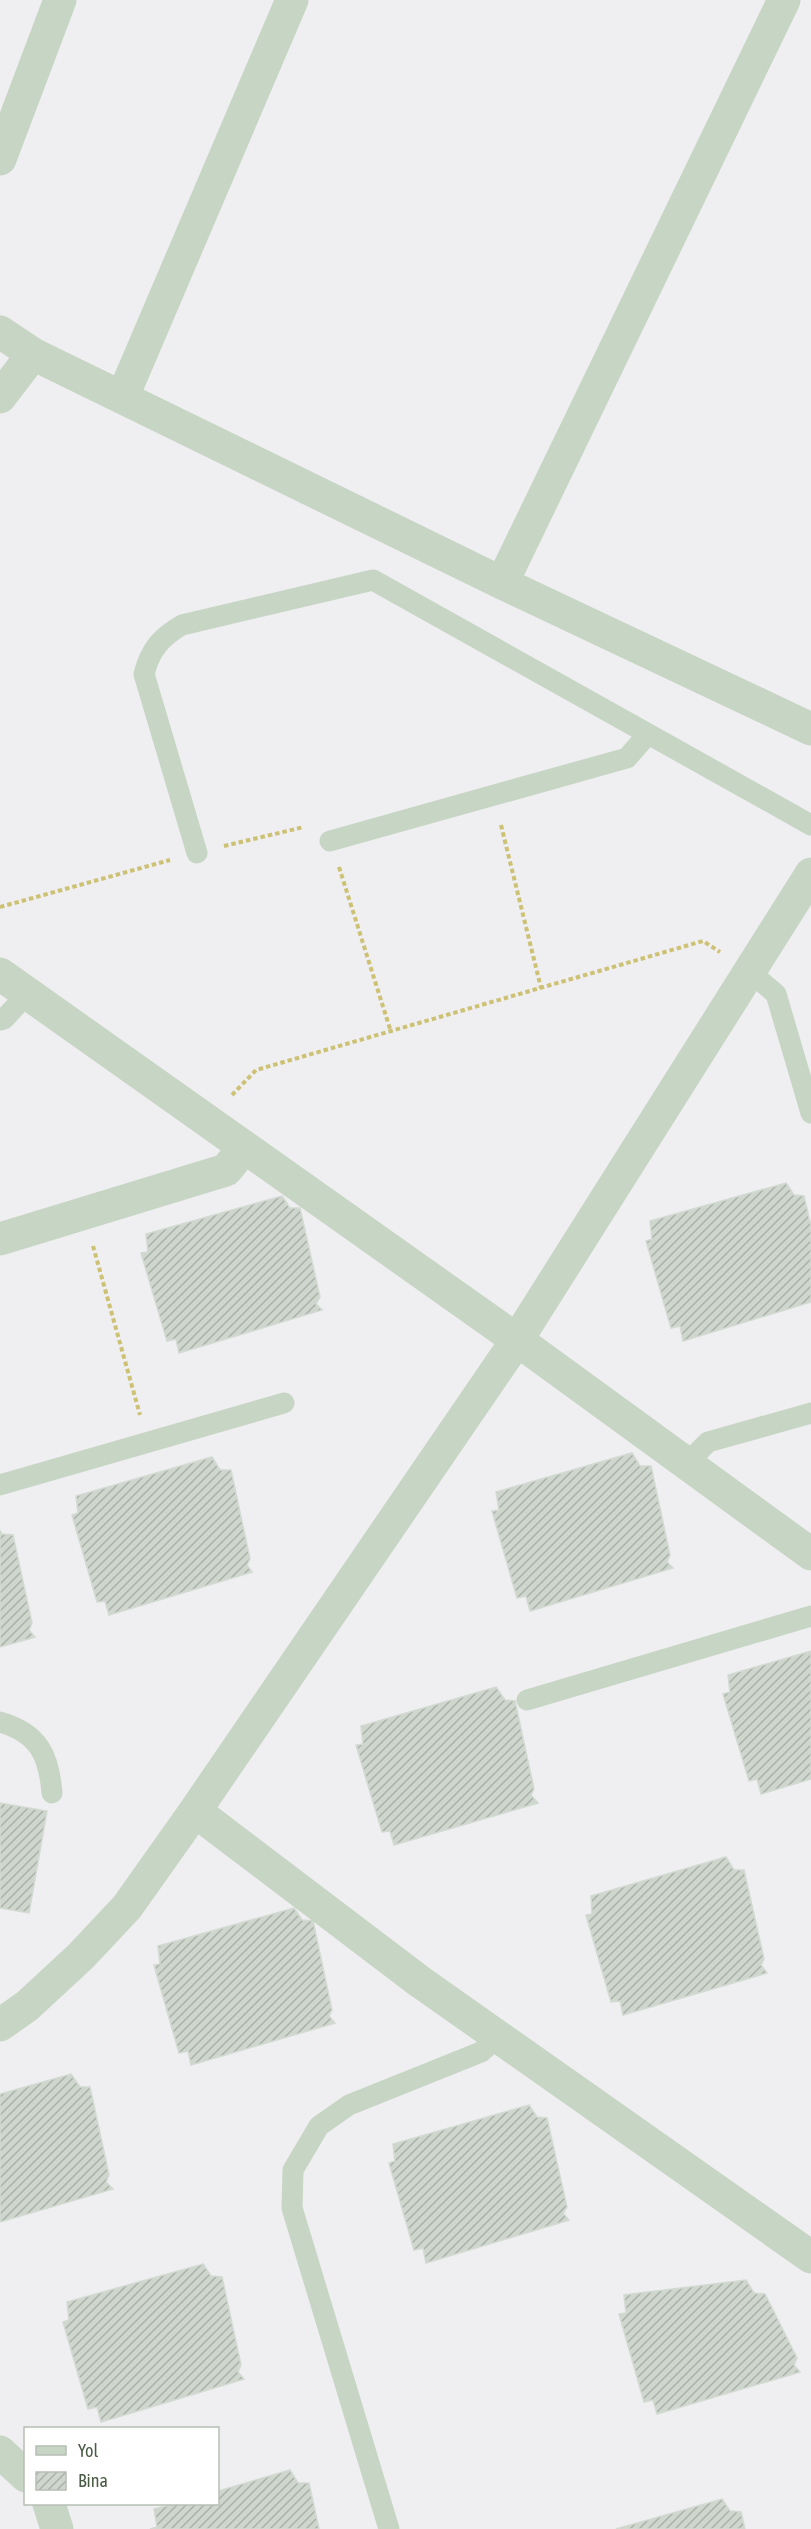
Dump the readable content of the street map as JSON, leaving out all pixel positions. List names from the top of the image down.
{
  "legend": ["Yol", "Bina"]
}
